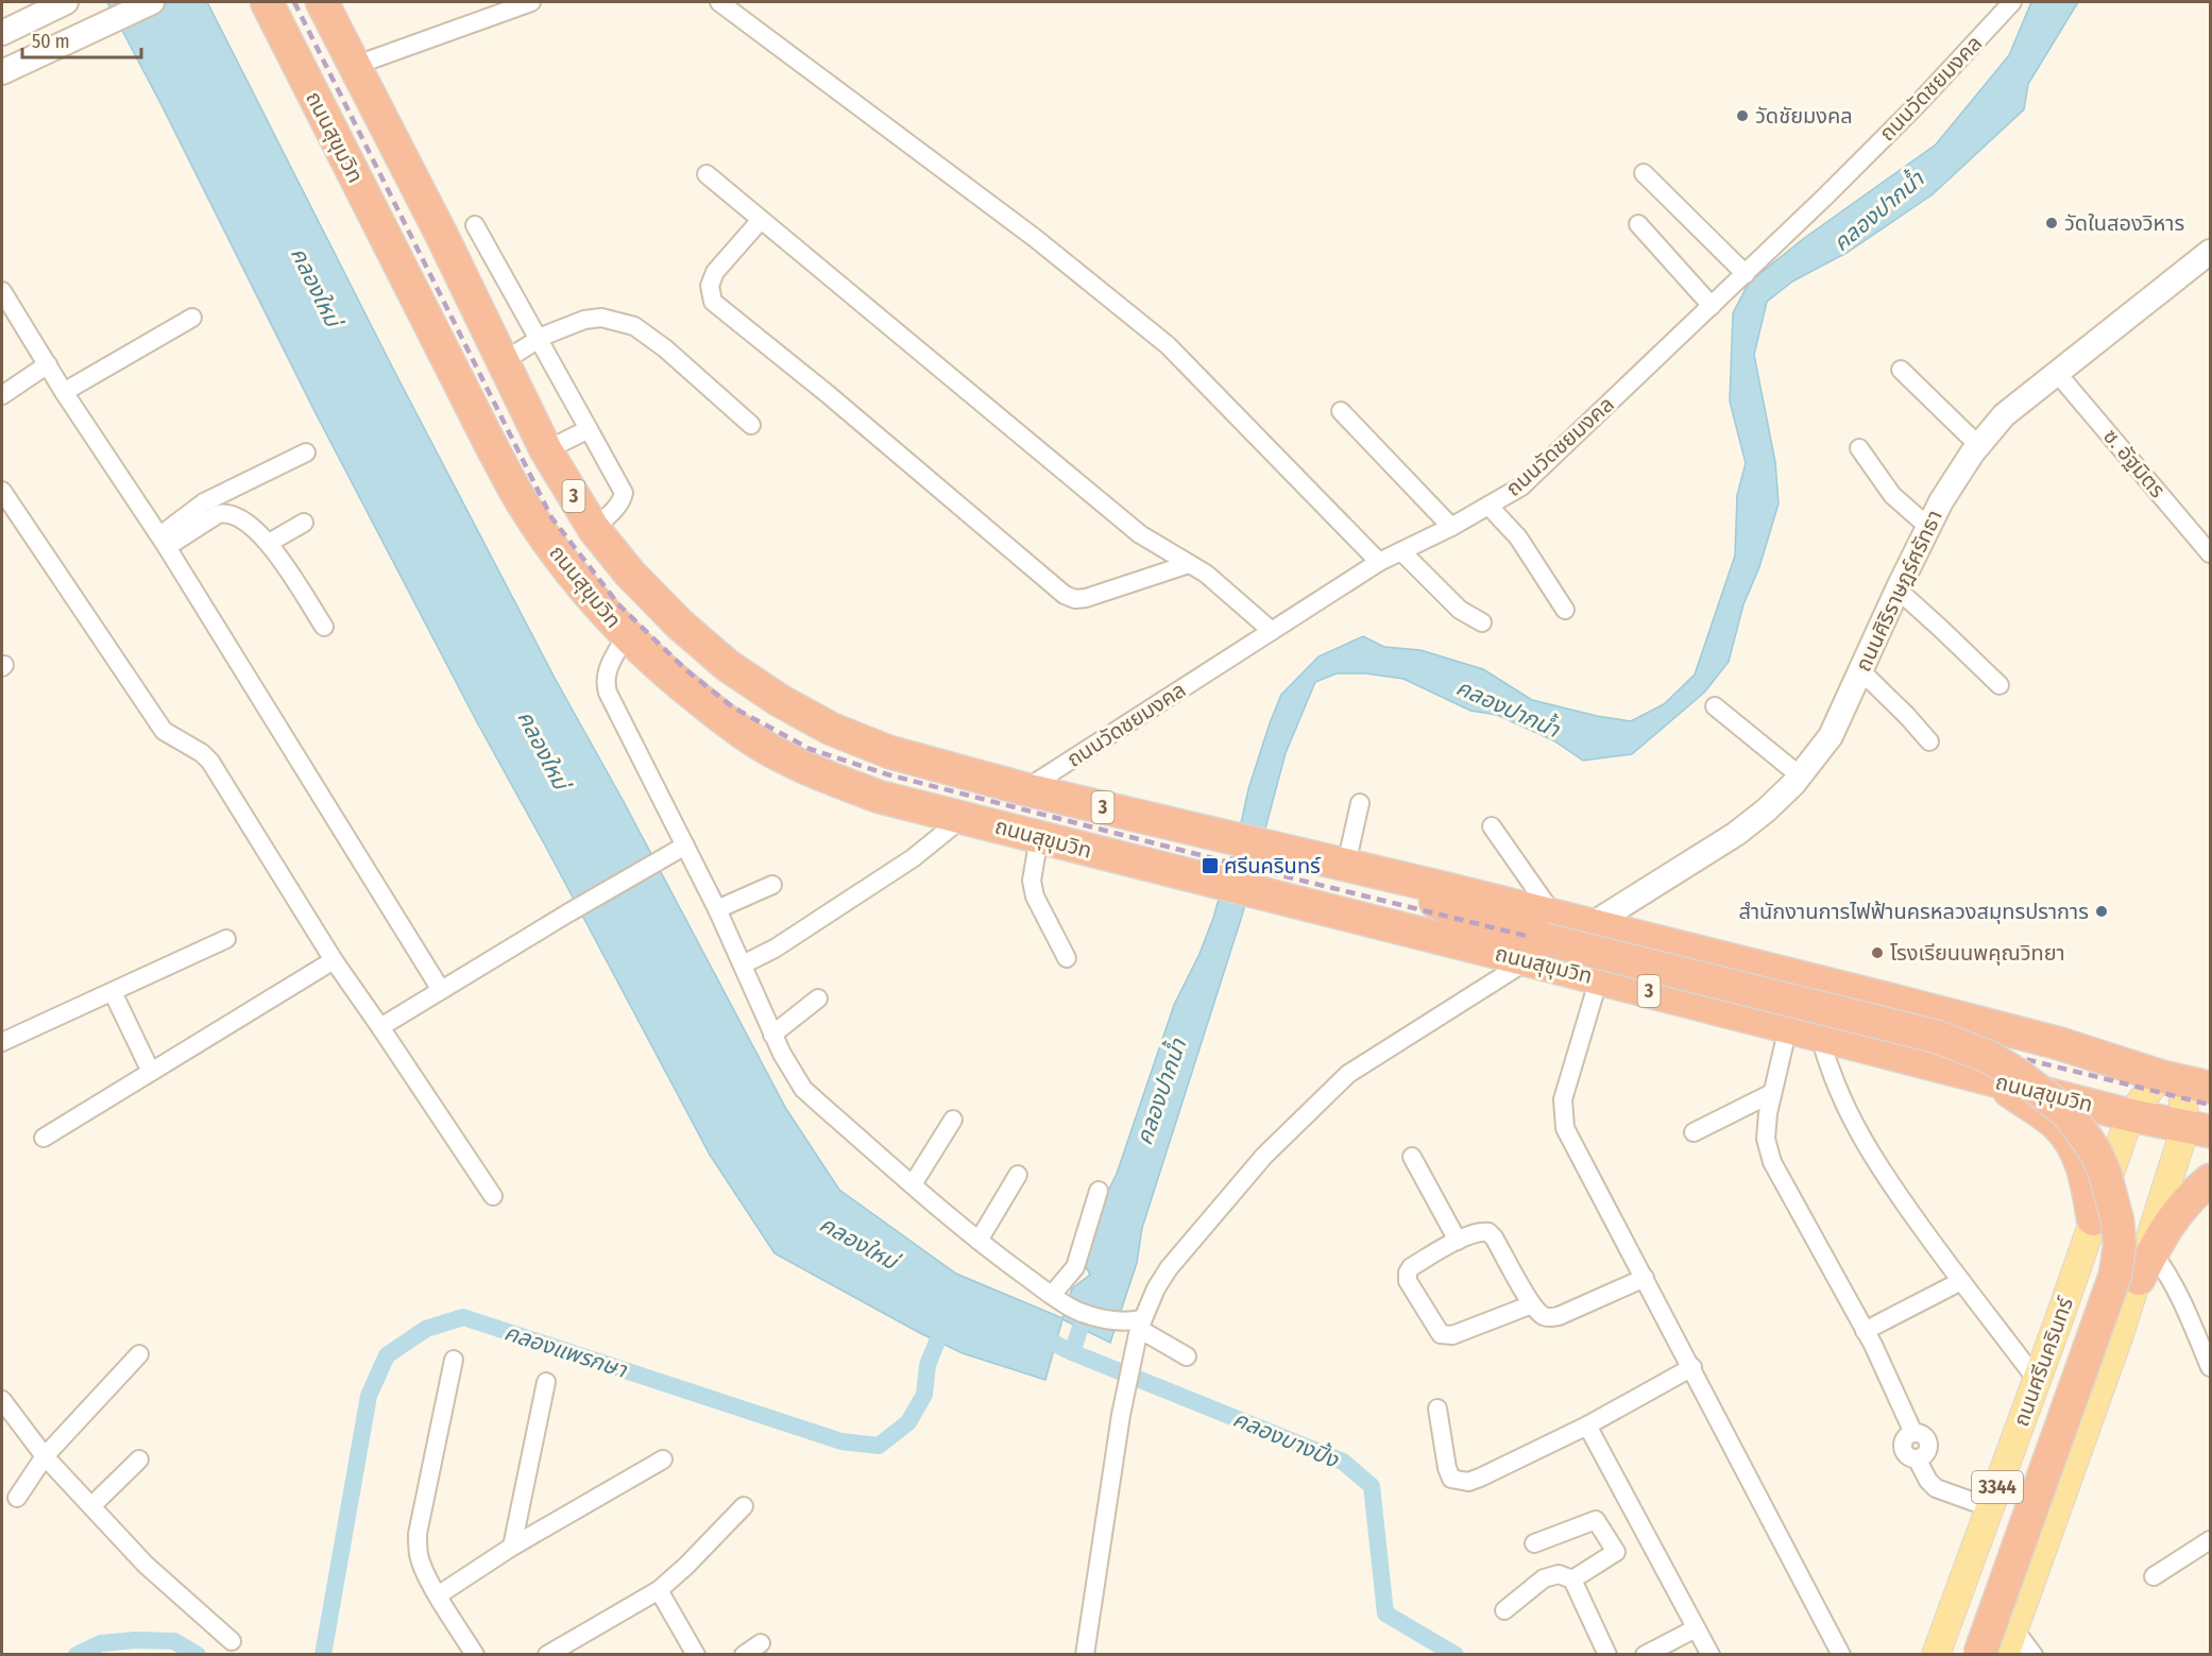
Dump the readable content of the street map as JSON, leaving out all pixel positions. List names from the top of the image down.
{
  "streets": {
    "highway": ["ถนนสุขุมวิท", "3"],
    "main road": ["ถนนศรีนครินทร์", "3344"],
    "street": ["ถนนวัดชยมงคล", "ซ. อัฐมิตร", "ถนนศิริราษฎร์ศรัทธา"]
  },
  "crossings": [
    ["ถนนวัดชยมงคล", "ถนนสุขุมวิท"],
    ["ถนนสุขุมวิท", "ถนนศิริราษฎร์ศรัทธา"],
    ["ถนนสุขุมวิท", "ถนนศรีนครินทร์"],
    ["ซ. อัฐมิตร", "ถนนศิริราษฎร์ศรัทธา"]
  ],
  "water": [
    "คลองปากน้ำ",
    "คลองใหม่",
    "คลองแพรกษา",
    "คลองบางปิ้ง"
  ],
  "places": {
    "other": [
      "วัดชัยมงคล",
      "วัดในสองวิหาร",
      "สำนักงานการไฟฟ้านครหลวงสมุทรปราการ",
      "โรงเรียนนพคุณวิทยา"
    ],
    "transit": ["ศรีนครินทร์"]
  },
  "scale_bar": "50 m"
}
